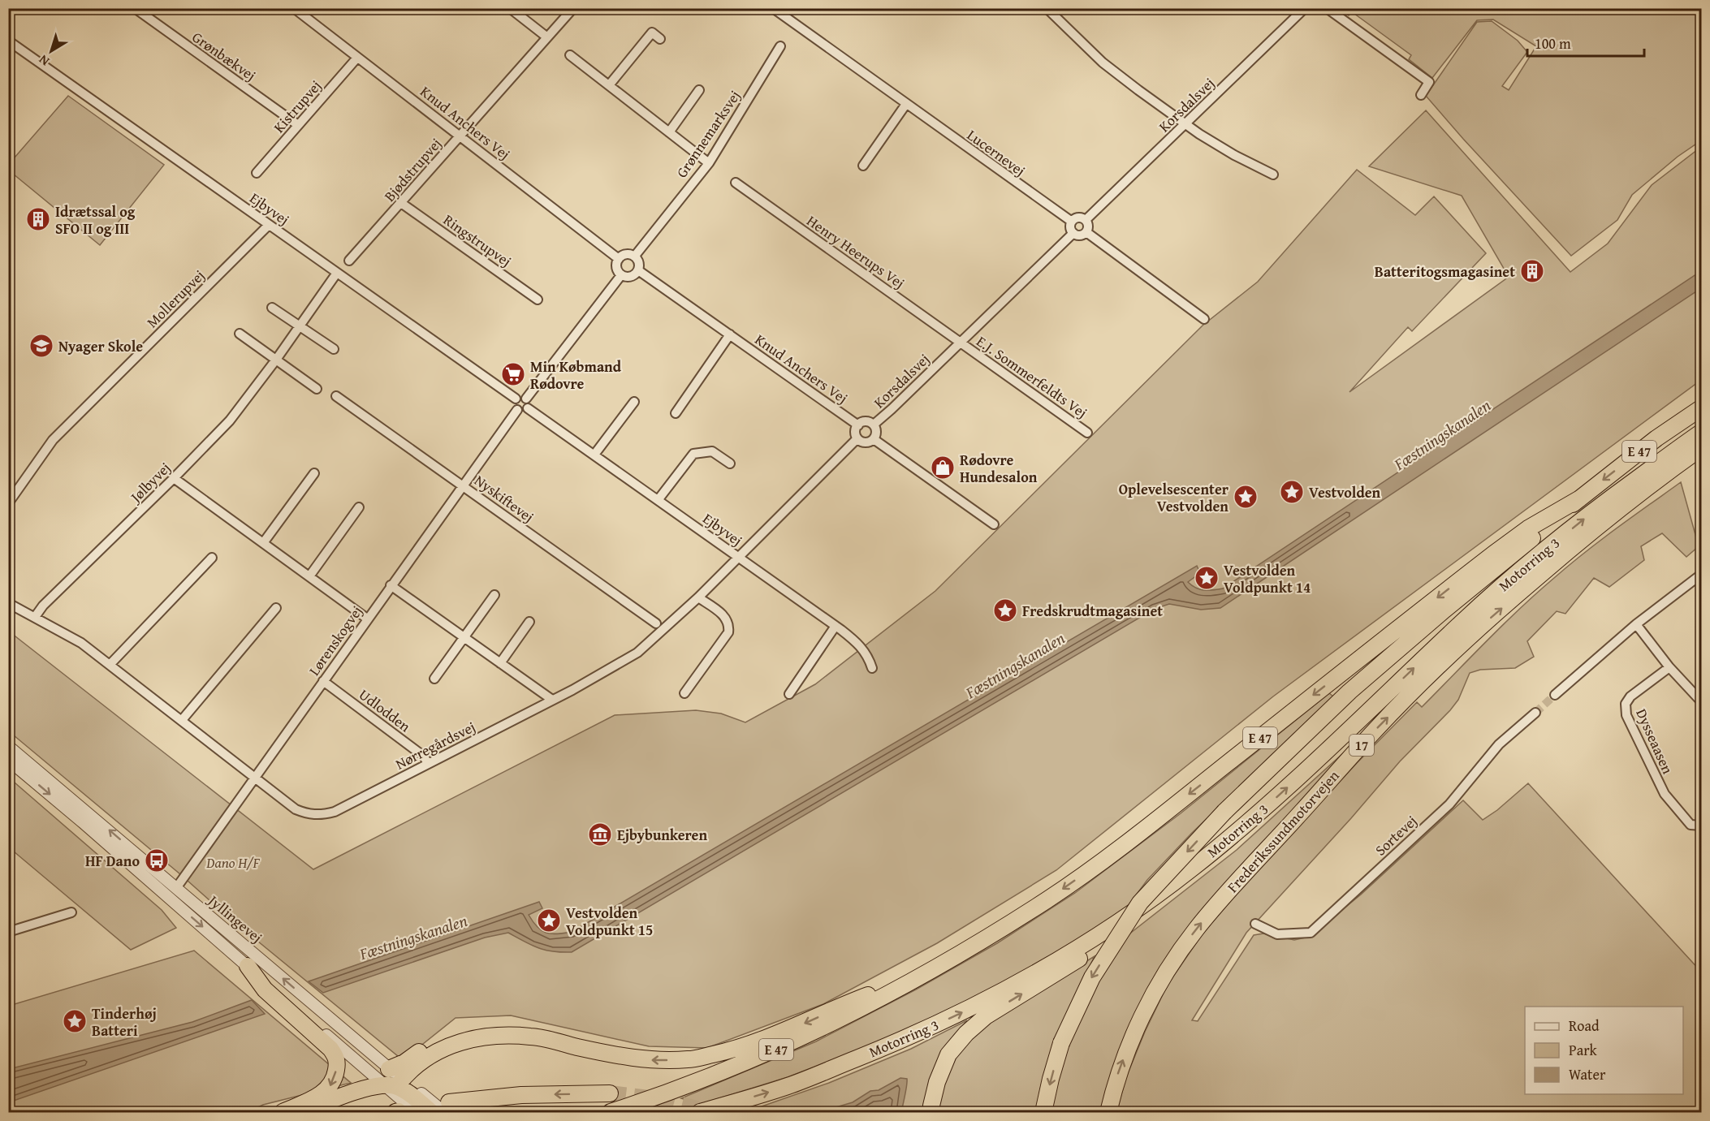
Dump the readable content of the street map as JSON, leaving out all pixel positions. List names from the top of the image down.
{
  "streets": {
    "highway": [
      "E 47",
      "Motorring 3",
      "17",
      "Frederikssundmotorvejen"
    ],
    "street": [
      "Grønbækvej",
      "Korsdalsvej",
      "Kistrupvej",
      "Knud Anchers Vej",
      "Grønnemarksvej",
      "Lucernevej",
      "Bjødstrupvej",
      "Ejbyvej",
      "Ringstrupvej",
      "Henry Heerups Vej",
      "Mollerupvej",
      "E.J. Sommerfeldts Vej",
      "Jølbyvej",
      "Nyskiftevej",
      "Lørenskogvej",
      "Udlodden",
      "Dysseaasen",
      "Nørregårdsvej",
      "Sortevej",
      "Jyllingevej"
    ]
  },
  "crossings": [
    ["Grønbækvej", "Kistrupvej"],
    ["Korsdalsvej", "Knud Anchers Vej"],
    ["Korsdalsvej", "Lucernevej"],
    ["Korsdalsvej", "Henry Heerups Vej"],
    ["Korsdalsvej", "E.J. Sommerfeldts Vej"],
    ["Kistrupvej", "Knud Anchers Vej"],
    ["Knud Anchers Vej", "Grønnemarksvej"],
    ["Knud Anchers Vej", "Bjødstrupvej"],
    ["Bjødstrupvej", "Ringstrupvej"],
    ["Ejbyvej", "Mollerupvej"],
    ["Ejbyvej", "Jølbyvej"],
    ["Ejbyvej", "Lørenskogvej"],
    ["Ejbyvej", "Nørregårdsvej"],
    ["Henry Heerups Vej", "E.J. Sommerfeldts Vej"],
    ["Jølbyvej", "Nørregårdsvej"],
    ["Nyskiftevej", "Lørenskogvej"],
    ["Lørenskogvej", "Udlodden"],
    ["Lørenskogvej", "Nørregårdsvej"],
    ["Lørenskogvej", "Jyllingevej"],
    ["Udlodden", "Nørregårdsvej"]
  ],
  "water": ["Fæstningskanalen"],
  "parks": ["Dano H/F"],
  "places": {
    "building": ["Idrætssal og SFO II og III", "Batteritogsmagasinet"],
    "school or university": ["Nyager Skole"],
    "supermarket": ["Min Købmand Rødovre"],
    "shop": ["Rødovre Hundesalon"],
    "place": [
      "Vestvolden",
      "Oplevelsescenter Vestvolden",
      "Vestvolden Voldpunkt 14",
      "Fredskrudtmagasinet",
      "Vestvolden Voldpunkt 15",
      "Tinderhøj Batteri"
    ],
    "museum": ["Ejbybunkeren"],
    "bus stop": ["HF Dano"]
  },
  "legend": ["Road", "Park", "Water"],
  "scale_bar": "100 m",
  "north": "bottom left"
}
